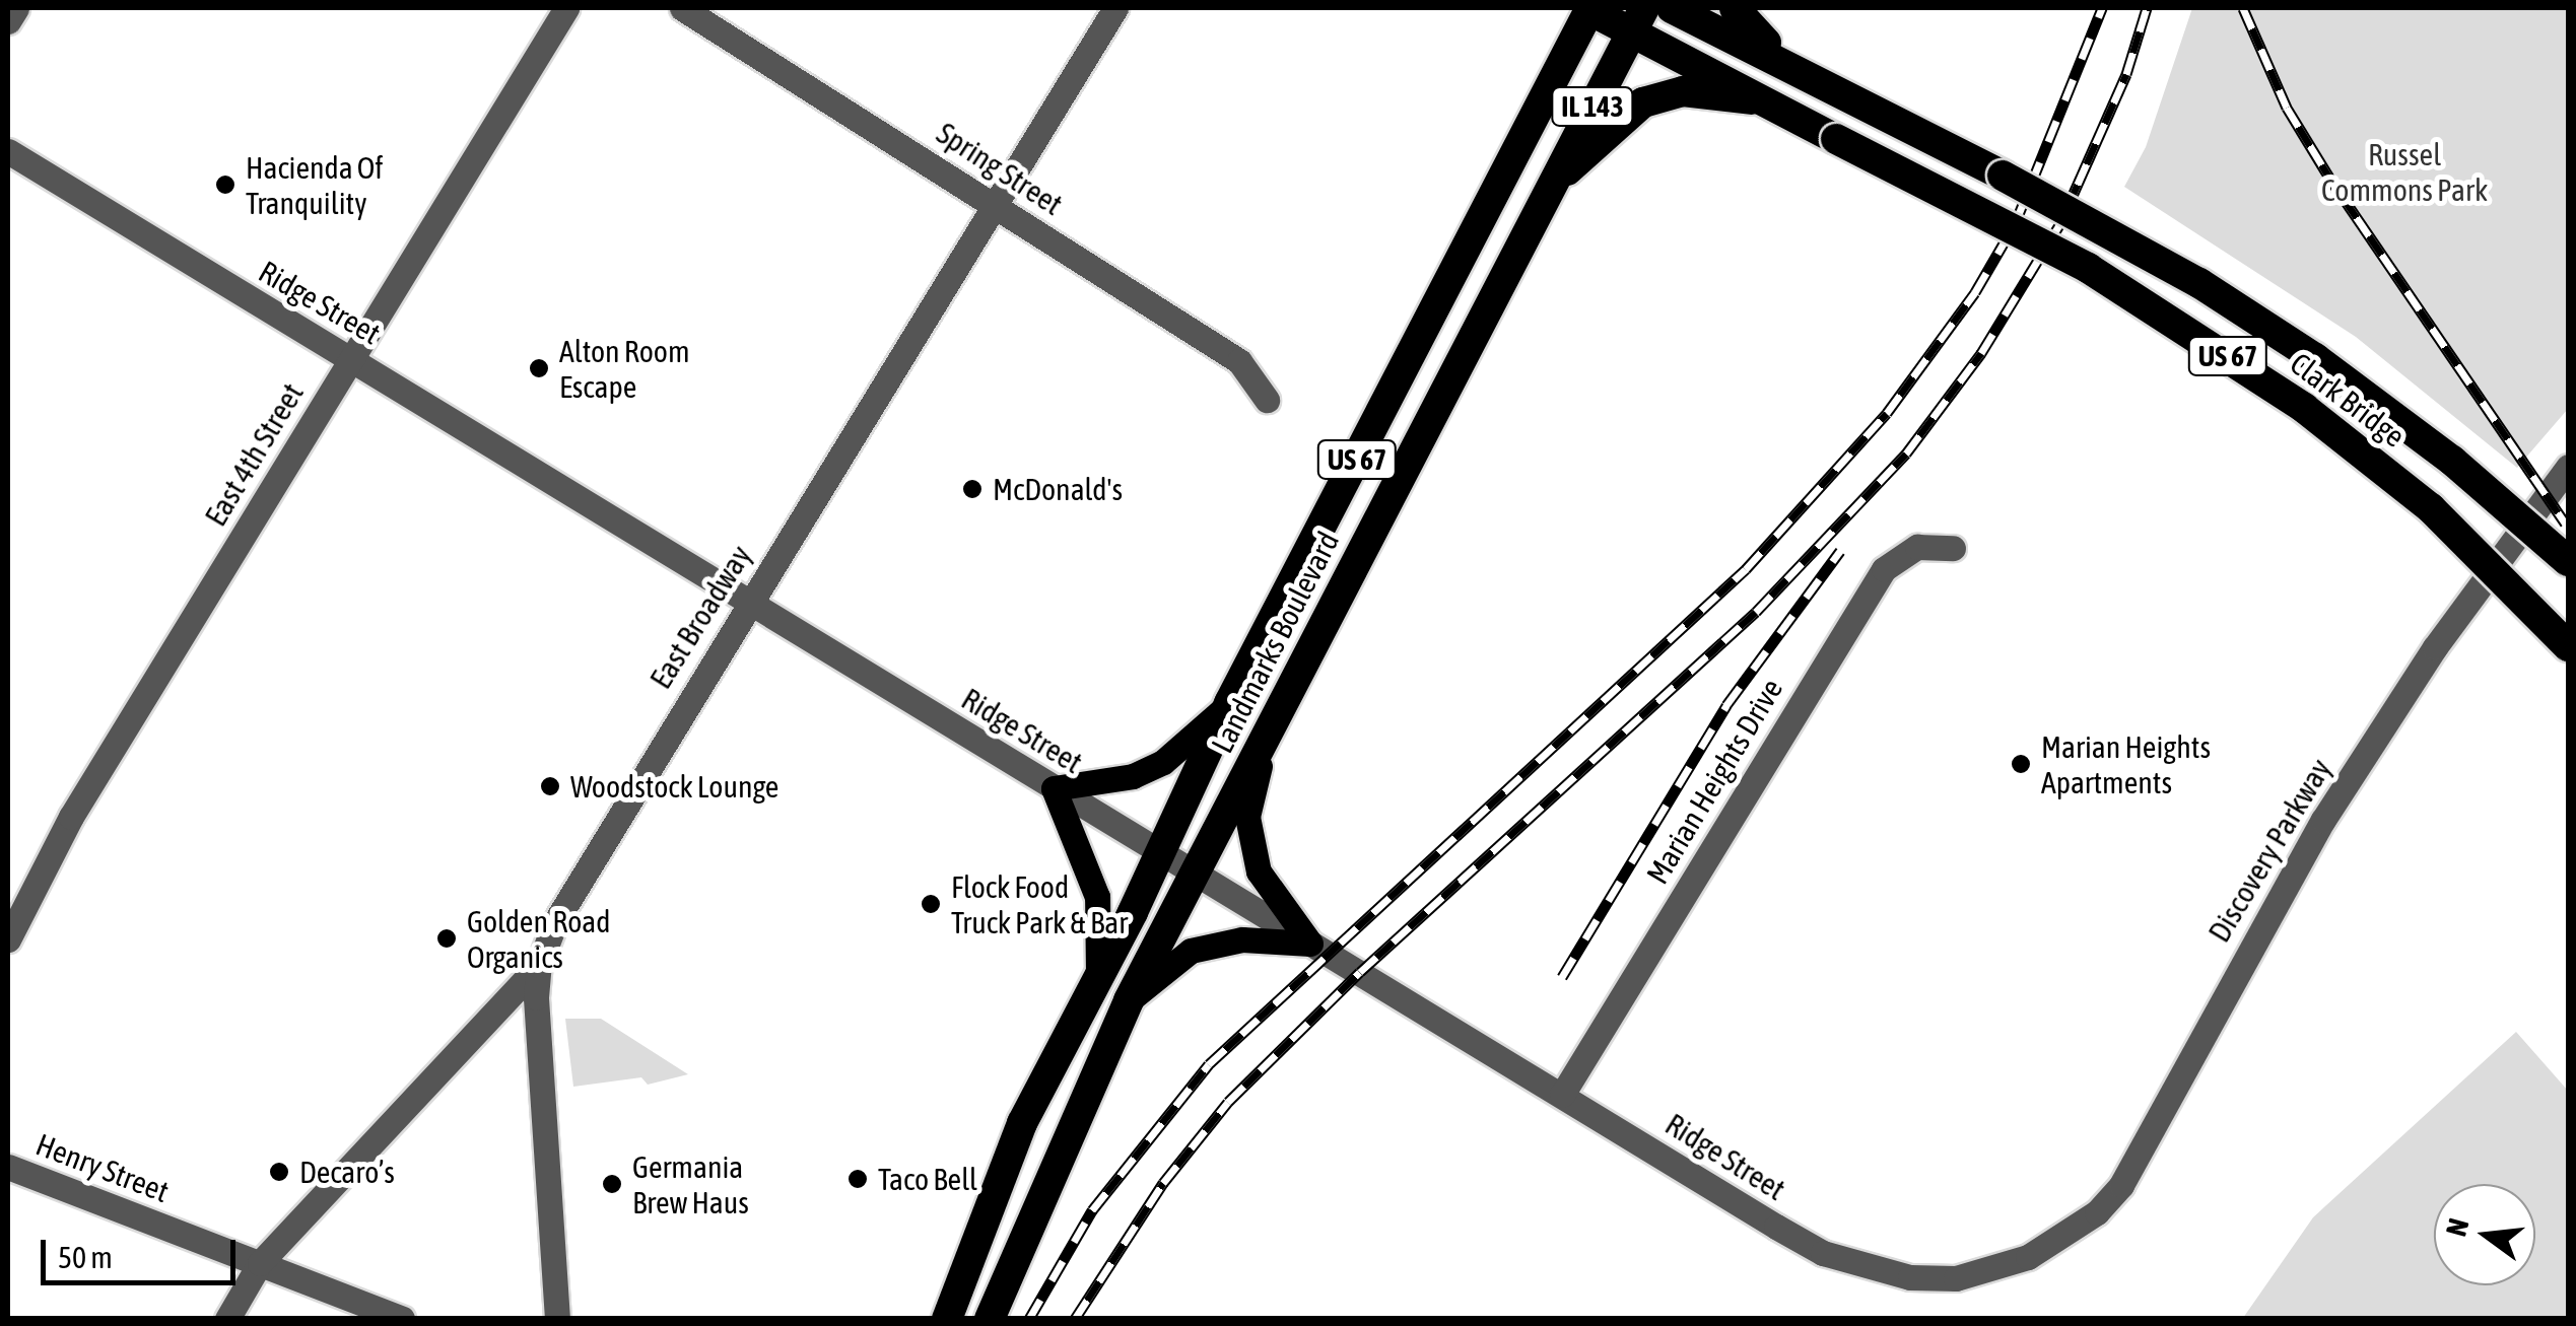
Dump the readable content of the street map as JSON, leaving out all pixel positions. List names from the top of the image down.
{
  "streets": {
    "highway": [
      "IL 143",
      "US 67",
      "Clark Bridge",
      "Landmarks Boulevard"
    ],
    "street": [
      "Spring Street",
      "Ridge Street",
      "East 4th Street",
      "East Broadway",
      "Marian Heights Drive",
      "Discovery Parkway",
      "Henry Street"
    ]
  },
  "crossings": [
    ["Spring Street", "East Broadway"],
    ["Ridge Street", "East 4th Street"],
    ["Ridge Street", "East Broadway"],
    ["Ridge Street", "Landmarks Boulevard"],
    ["Ridge Street", "Marian Heights Drive"],
    ["Ridge Street", "Discovery Parkway"],
    ["US 67", "Clark Bridge"],
    ["US 67", "Landmarks Boulevard"]
  ],
  "parks": ["Russel Commons Park"],
  "places": [
    "Hacienda Of Tranquility",
    "Alton Room Escape",
    "McDonald's",
    "Marian Heights Apartments",
    "Woodstock Lounge",
    "Flock Food Truck Park & Bar",
    "Golden Road Organics",
    "Decaro’s",
    "Taco Bell",
    "Germania Brew Haus"
  ],
  "scale_bar": "50 m",
  "north": "left"
}
